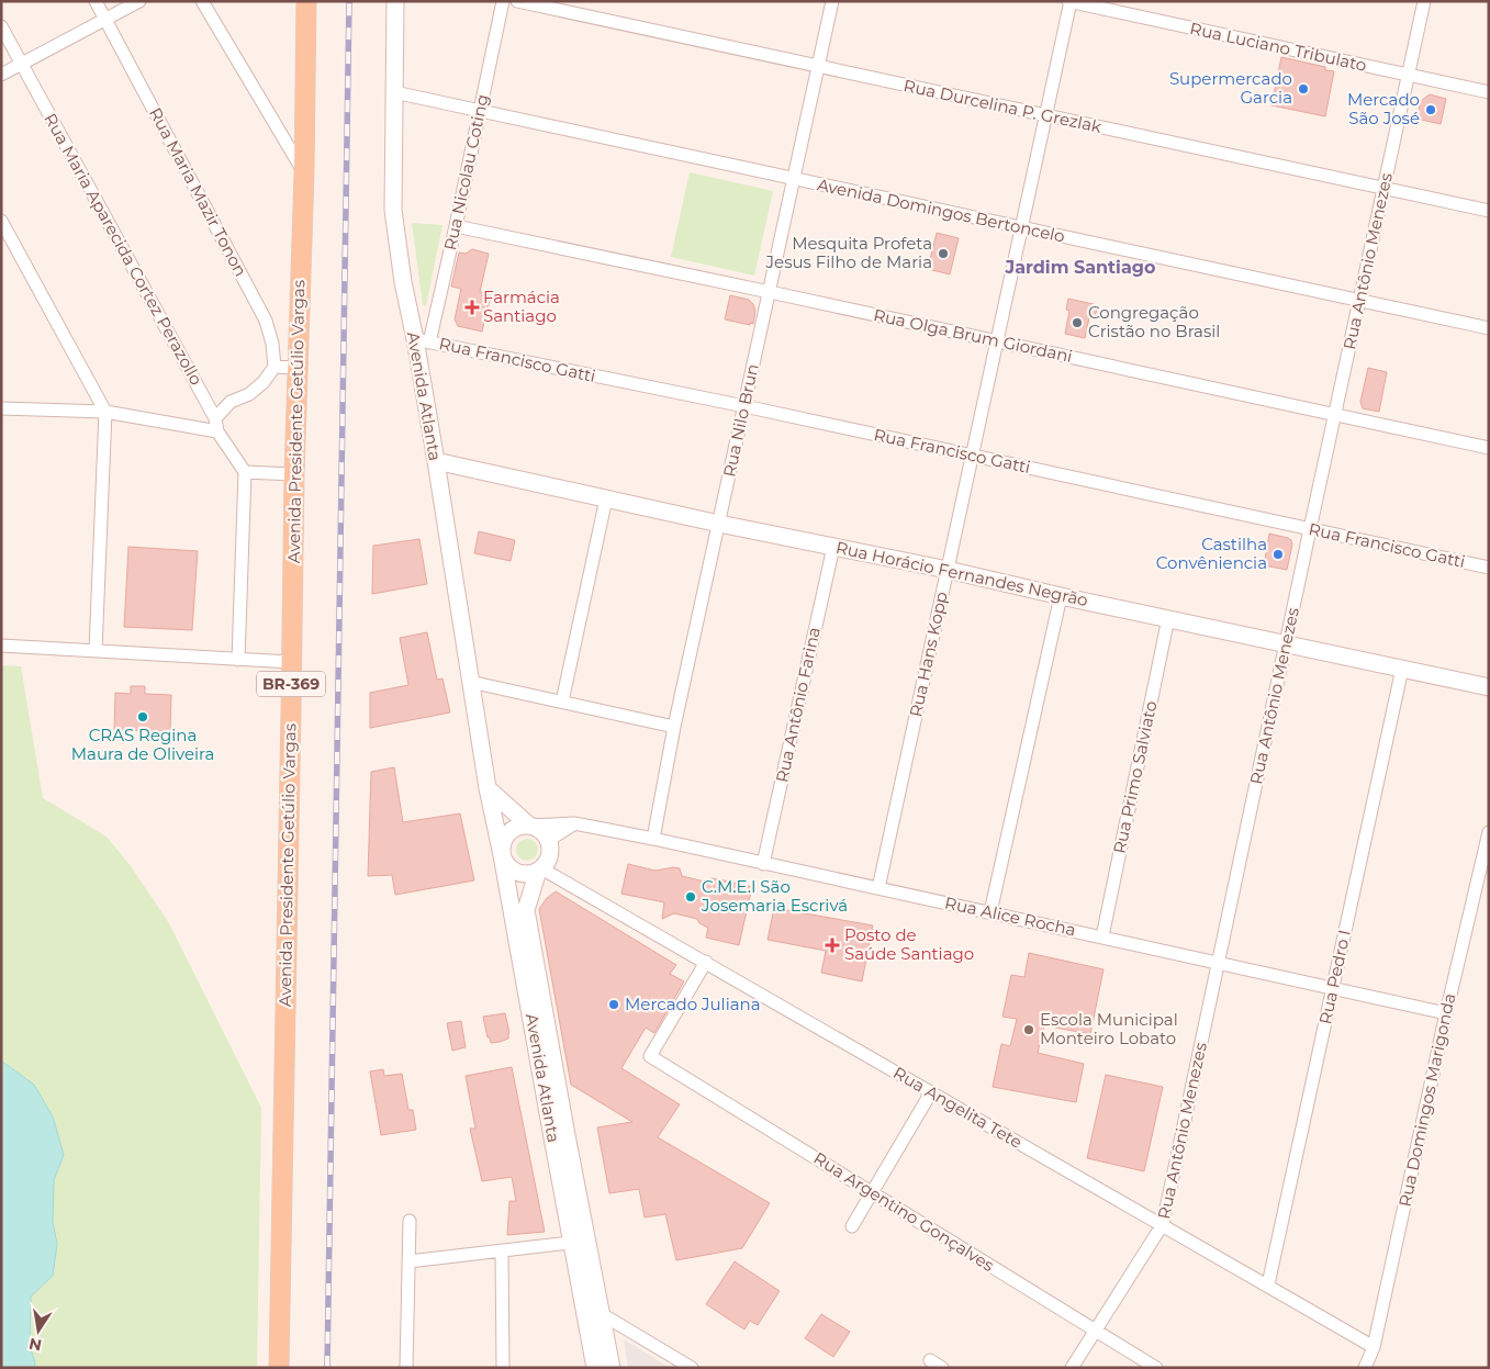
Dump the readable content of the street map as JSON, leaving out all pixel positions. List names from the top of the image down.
{
  "streets": {
    "main road": ["Avenida Presidente Getúlio Vargas", "BR-369"],
    "street": [
      "Rua Luciano Tribulato",
      "Rua Durcelina P. Grezlak",
      "Rua Nicolau Coting",
      "Rua Maria Mazir Tonon",
      "Avenida Domingos Bertoncelo",
      "Rua Maria Aparecida Cortez Perazollo",
      "Rua Antônio Menezes",
      "Rua Olga Brum Giordani",
      "Rua Francisco Gatti",
      "Avenida Atlanta",
      "Rua Nilo Brun",
      "Rua Horácio Fernandes Negrão",
      "Rua Hans Kopp",
      "Rua Antônio Farina",
      "Rua Primo Salviato",
      "Rua Alice Rocha",
      "Rua Pedro I",
      "Rua Domingos Marigonda",
      "Rua Angelita Tete",
      "Rua Argentino Gonçalves"
    ]
  },
  "crossings": [
    ["Rua Luciano Tribulato", "Rua Antônio Menezes"],
    ["Rua Luciano Tribulato", "Rua Hans Kopp"],
    ["Rua Durcelina P. Grezlak", "Rua Antônio Menezes"],
    ["Rua Durcelina P. Grezlak", "Rua Nilo Brun"],
    ["Rua Durcelina P. Grezlak", "Rua Hans Kopp"],
    ["Rua Nicolau Coting", "Avenida Domingos Bertoncelo"],
    ["Rua Nicolau Coting", "Rua Olga Brum Giordani"],
    ["Rua Nicolau Coting", "Rua Francisco Gatti"],
    ["Rua Nicolau Coting", "Avenida Atlanta"],
    ["Avenida Domingos Bertoncelo", "Rua Antônio Menezes"],
    ["Avenida Domingos Bertoncelo", "Avenida Atlanta"],
    ["Avenida Domingos Bertoncelo", "Rua Nilo Brun"],
    ["Avenida Domingos Bertoncelo", "Rua Hans Kopp"],
    ["Rua Antônio Menezes", "Rua Olga Brum Giordani"],
    ["Rua Antônio Menezes", "Rua Francisco Gatti"],
    ["Rua Antônio Menezes", "Rua Horácio Fernandes Negrão"],
    ["Rua Antônio Menezes", "Rua Alice Rocha"],
    ["Rua Antônio Menezes", "Rua Angelita Tete"],
    ["Rua Antônio Menezes", "Rua Argentino Gonçalves"],
    ["Rua Olga Brum Giordani", "Rua Nilo Brun"],
    ["Rua Olga Brum Giordani", "Rua Hans Kopp"],
    ["Rua Francisco Gatti", "Avenida Atlanta"],
    ["Rua Francisco Gatti", "Rua Nilo Brun"],
    ["Rua Francisco Gatti", "Rua Hans Kopp"],
    ["Avenida Atlanta", "Rua Horácio Fernandes Negrão"],
    ["Avenida Atlanta", "Rua Alice Rocha"],
    ["Avenida Atlanta", "Rua Angelita Tete"],
    ["Rua Nilo Brun", "Rua Horácio Fernandes Negrão"],
    ["Rua Nilo Brun", "Rua Alice Rocha"],
    ["Rua Horácio Fernandes Negrão", "Rua Hans Kopp"],
    ["Rua Horácio Fernandes Negrão", "Rua Antônio Farina"],
    ["Rua Horácio Fernandes Negrão", "Rua Primo Salviato"],
    ["Rua Horácio Fernandes Negrão", "Rua Pedro I"],
    ["Rua Hans Kopp", "Rua Alice Rocha"],
    ["Rua Antônio Farina", "Rua Alice Rocha"],
    ["Rua Primo Salviato", "Rua Alice Rocha"],
    ["Rua Alice Rocha", "Rua Pedro I"],
    ["Rua Alice Rocha", "Rua Domingos Marigonda"],
    ["Rua Alice Rocha", "Rua Angelita Tete"],
    ["Rua Pedro I", "Rua Angelita Tete"],
    ["Rua Domingos Marigonda", "Rua Angelita Tete"],
    ["Rua Angelita Tete", "Rua Argentino Gonçalves"]
  ],
  "districts": ["Jardim Santiago"],
  "places": {
    "other": [
      "Supermercado Garcia",
      "Mercado São José",
      "Mesquita Profeta Jesus Filho de Maria",
      "Congregação Cristão no Brasil",
      "Castilha Convêniencia",
      "CRAS Regina Maura de Oliveira",
      "C.M.E.I São Josemaria Escrivá",
      "Mercado Juliana",
      "Escola Municipal Monteiro Lobato"
    ],
    "health": ["Farmácia Santiago", "Posto de Saúde Santiago"]
  },
  "north": "bottom"
}
